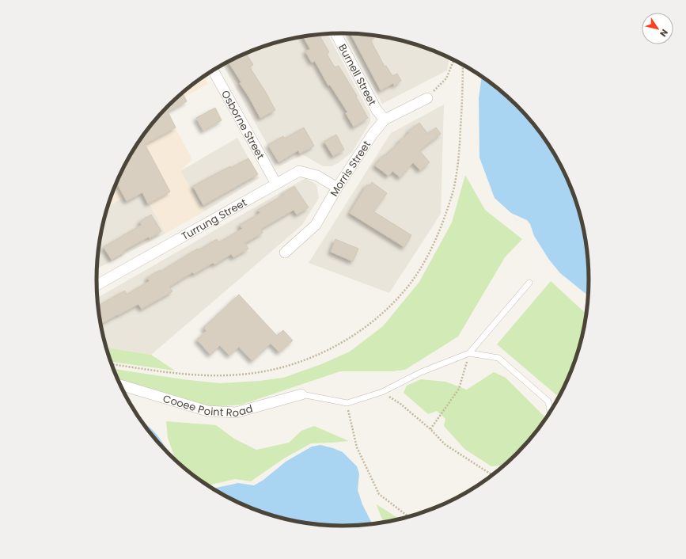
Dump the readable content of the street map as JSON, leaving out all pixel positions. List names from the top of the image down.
{
  "streets": {
    "street": [
      "Burnell Street",
      "Osborne Street",
      "Morris Street",
      "Turrung Street",
      "Cooee Point Road"
    ]
  },
  "crossings": [
    ["Burnell Street", "Morris Street"],
    ["Osborne Street", "Turrung Street"],
    ["Morris Street", "Turrung Street"]
  ],
  "north": "bottom right"
}
